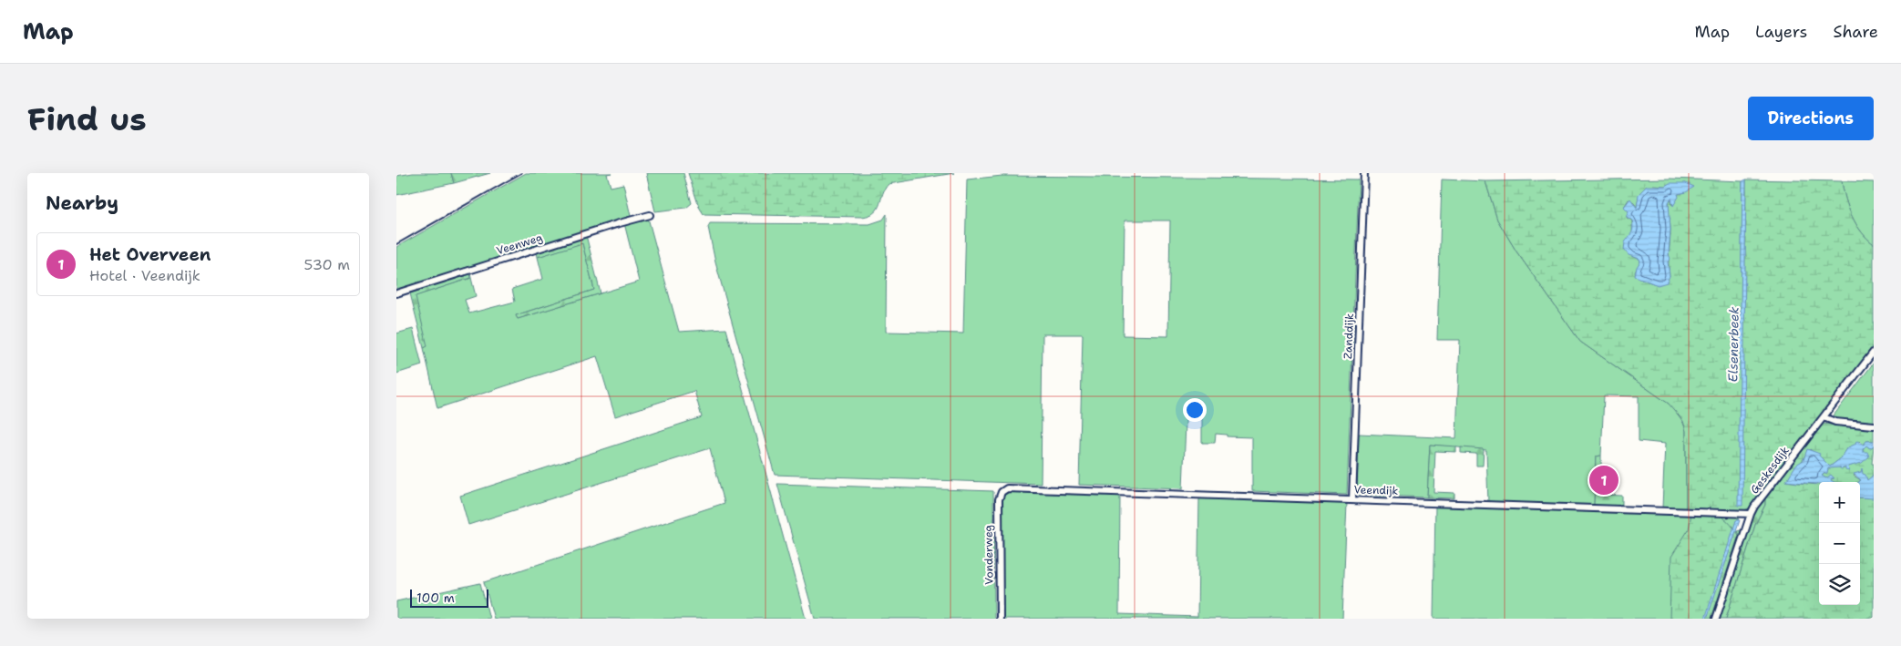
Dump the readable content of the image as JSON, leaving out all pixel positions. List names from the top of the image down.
{
  "streets": {
    "street": [
      "Veenweg",
      "Zanddijk",
      "Geskesdijk",
      "Veendijk",
      "Vonderweg"
    ]
  },
  "crossings": [
    ["Zanddijk", "Veendijk"],
    ["Geskesdijk", "Veendijk"],
    ["Veendijk", "Vonderweg"]
  ],
  "water": ["Elsenerbeek"],
  "scale_bar": "100 m",
  "page": {
    "header": "Map",
    "nav": ["Map", "Layers", "Share"],
    "buttons": "Directions",
    "title": "Find us",
    "heading": "Nearby",
    "list": [
      {
        "mark": "1",
        "name": "Het Overveen",
        "note": "Hotel · Veendijk",
        "value": "530 m"
      }
    ],
    "pins": "1",
    "map_buttons": ["+", "−"],
    "scale": "100 m"
  }
}
